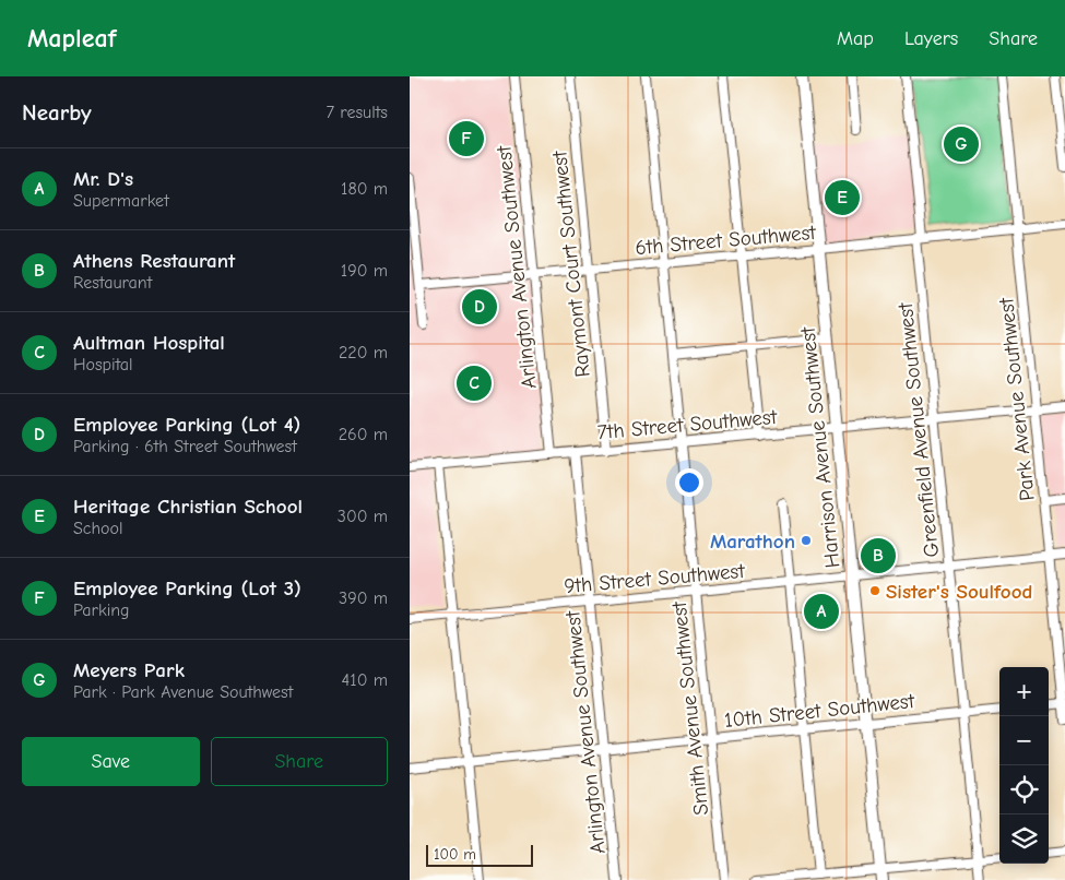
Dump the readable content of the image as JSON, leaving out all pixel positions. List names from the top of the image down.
{
  "streets": {
    "main road": ["Harrison Avenue Southwest"],
    "street": [
      "6th Street Southwest",
      "Raymont Court Southwest",
      "Arlington Avenue Southwest",
      "Park Avenue Southwest",
      "7th Street Southwest",
      "Greenfield Avenue Southwest",
      "9th Street Southwest",
      "Smith Avenue Southwest",
      "10th Street Southwest"
    ]
  },
  "crossings": [
    ["6th Street Southwest", "Raymont Court Southwest"],
    ["6th Street Southwest", "Arlington Avenue Southwest"],
    ["6th Street Southwest", "Park Avenue Southwest"],
    ["6th Street Southwest", "Greenfield Avenue Southwest"],
    ["6th Street Southwest", "Harrison Avenue Southwest"],
    ["6th Street Southwest", "Smith Avenue Southwest"],
    ["Raymont Court Southwest", "7th Street Southwest"],
    ["Arlington Avenue Southwest", "7th Street Southwest"],
    ["Arlington Avenue Southwest", "9th Street Southwest"],
    ["Arlington Avenue Southwest", "10th Street Southwest"],
    ["Park Avenue Southwest", "7th Street Southwest"],
    ["Park Avenue Southwest", "9th Street Southwest"],
    ["7th Street Southwest", "Greenfield Avenue Southwest"],
    ["7th Street Southwest", "Harrison Avenue Southwest"],
    ["7th Street Southwest", "Smith Avenue Southwest"],
    ["Greenfield Avenue Southwest", "9th Street Southwest"],
    ["Greenfield Avenue Southwest", "10th Street Southwest"],
    ["Harrison Avenue Southwest", "9th Street Southwest"],
    ["Harrison Avenue Southwest", "10th Street Southwest"],
    ["9th Street Southwest", "Smith Avenue Southwest"],
    ["Smith Avenue Southwest", "10th Street Southwest"]
  ],
  "places": ["Marathon", "Sister's Soulfood"],
  "scale_bar": "100 m",
  "page": {
    "header": "Mapleaf",
    "nav": ["Map", "Layers", "Share"],
    "heading": ["Nearby", "7 results"],
    "pins": [
      "F",
      "G",
      "E",
      "D",
      "C",
      "B",
      "A"
    ],
    "list": [
      {
        "mark": "A",
        "name": "Mr. D's",
        "note": "Supermarket",
        "value": "180 m"
      },
      {
        "mark": "B",
        "name": "Athens Restaurant",
        "note": "Restaurant",
        "value": "190 m"
      },
      {
        "mark": "C",
        "name": "Aultman Hospital",
        "note": "Hospital",
        "value": "220 m"
      },
      {
        "mark": "D",
        "name": "Employee Parking (Lot 4)",
        "note": "Parking · 6th Street Southwest",
        "value": "260 m"
      },
      {
        "mark": "E",
        "name": "Heritage Christian School",
        "note": "School",
        "value": "300 m"
      },
      {
        "mark": "F",
        "name": "Employee Parking (Lot 3)",
        "note": "Parking",
        "value": "390 m"
      },
      {
        "mark": "G",
        "name": "Meyers Park",
        "note": "Park · Park Avenue Southwest",
        "value": "410 m"
      }
    ],
    "map_buttons": ["+", "−"],
    "buttons": ["Save", "Share"],
    "scale": "100 m"
  }
}
